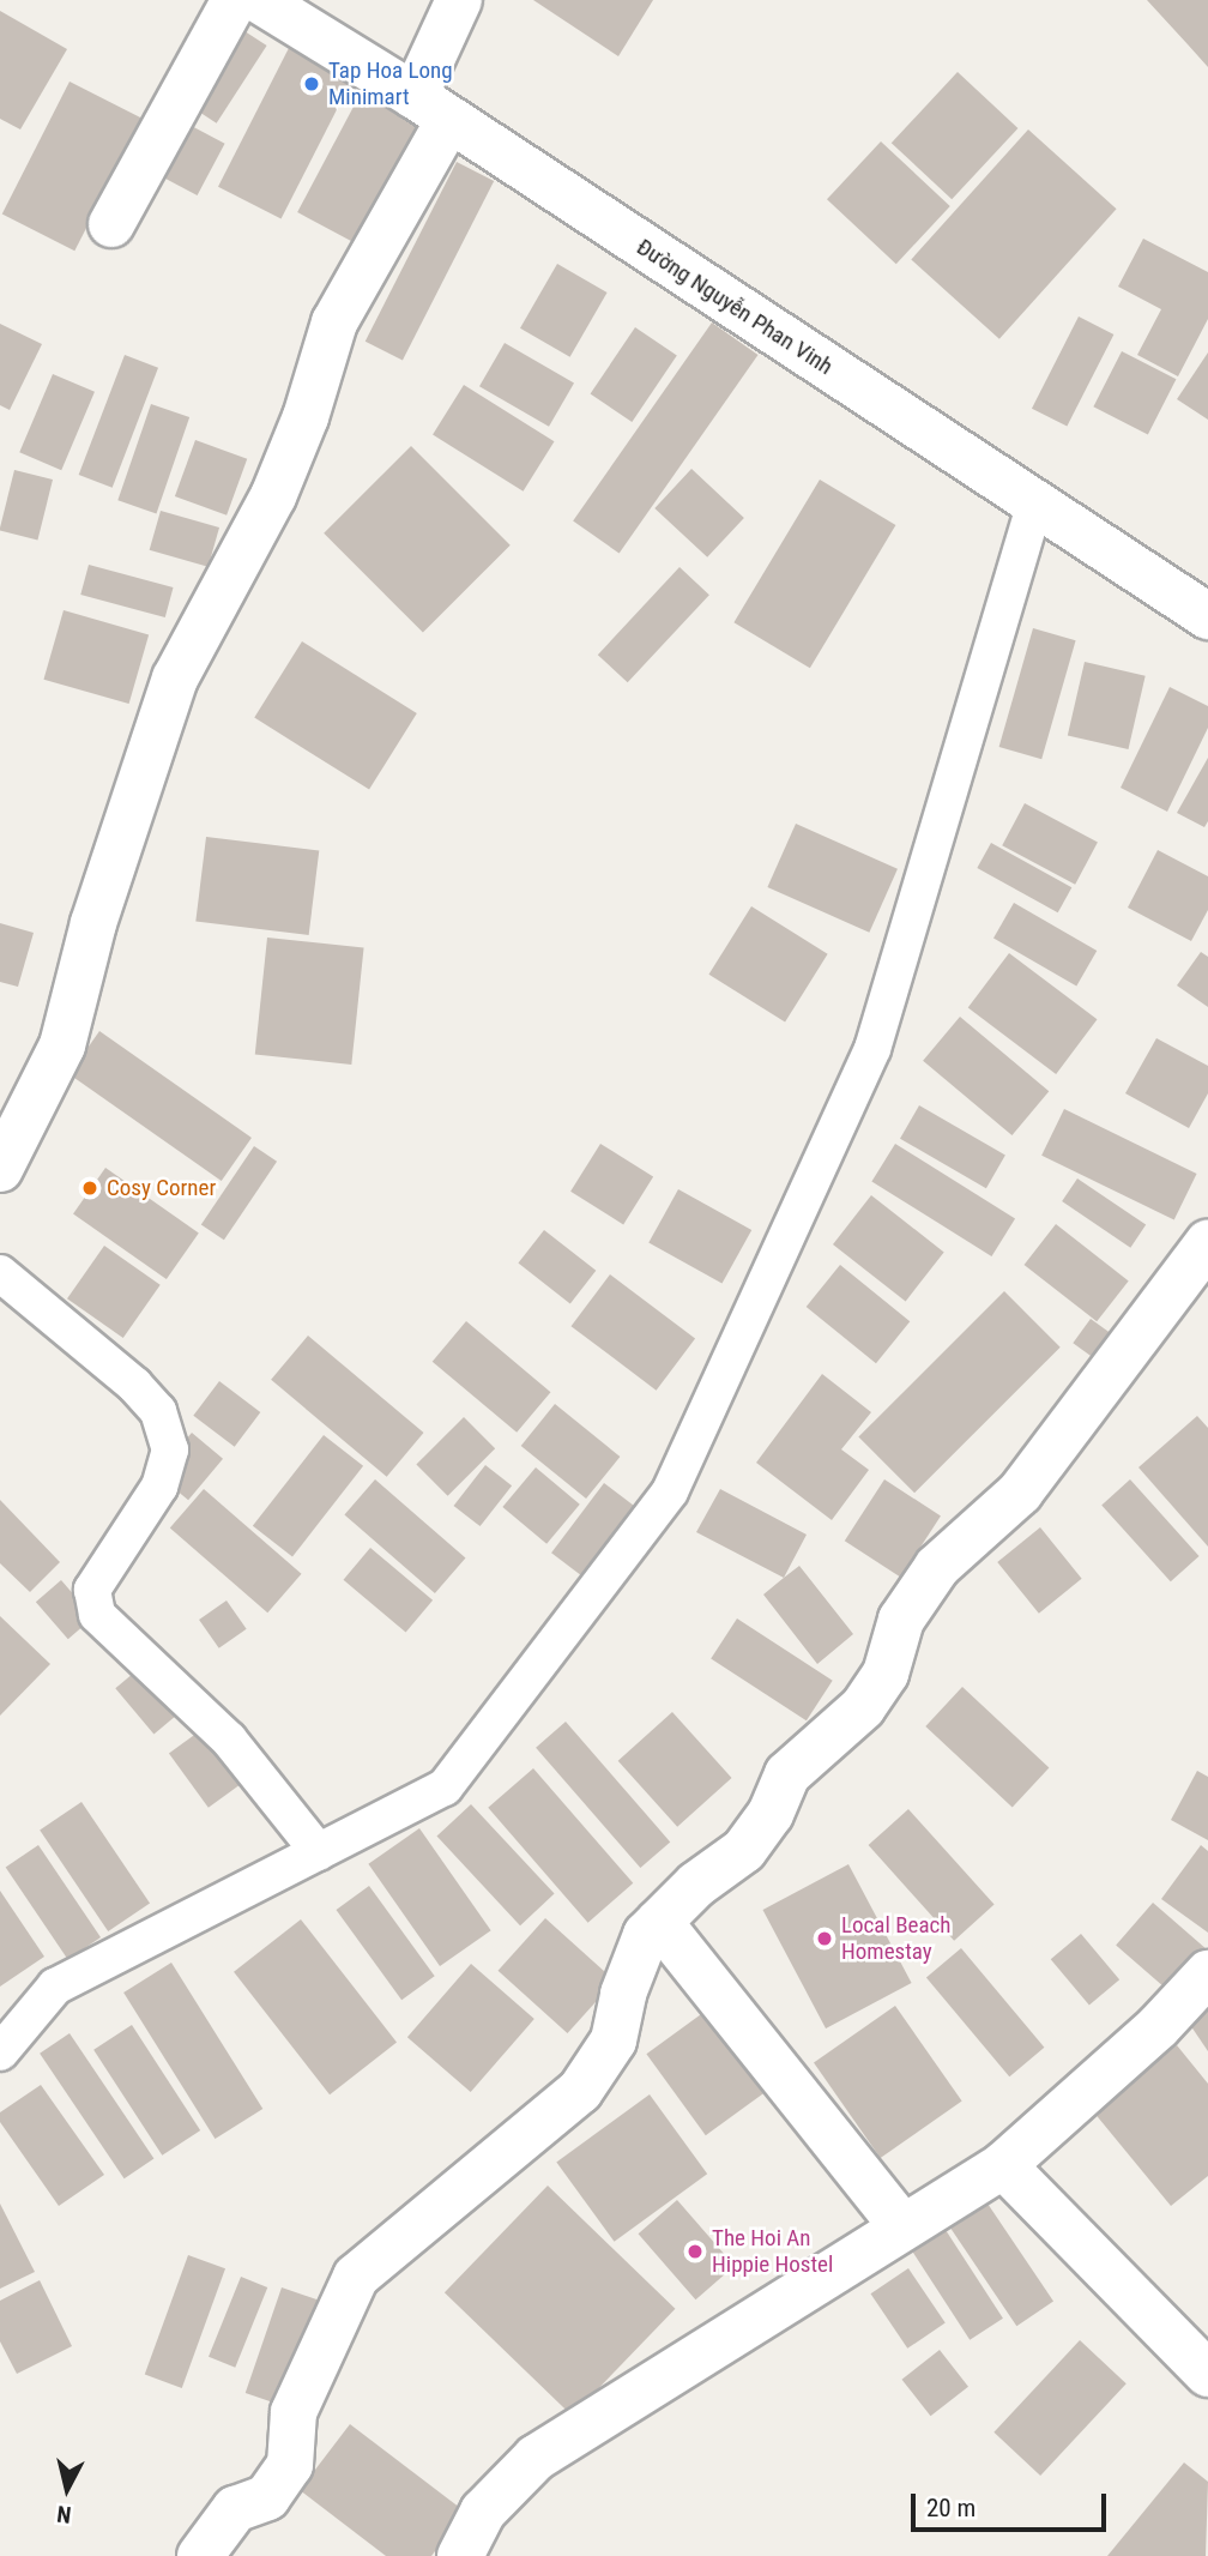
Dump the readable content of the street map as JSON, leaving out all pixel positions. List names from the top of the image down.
{
  "streets": {
    "street": ["Đường Nguyễn Phan Vinh"]
  },
  "places": [
    "Tap Hoa Long Minimart",
    "Cosy Corner",
    "Local Beach Homestay",
    "The Hoi An Hippie Hostel"
  ],
  "scale_bar": "20 m",
  "north": "bottom"
}
